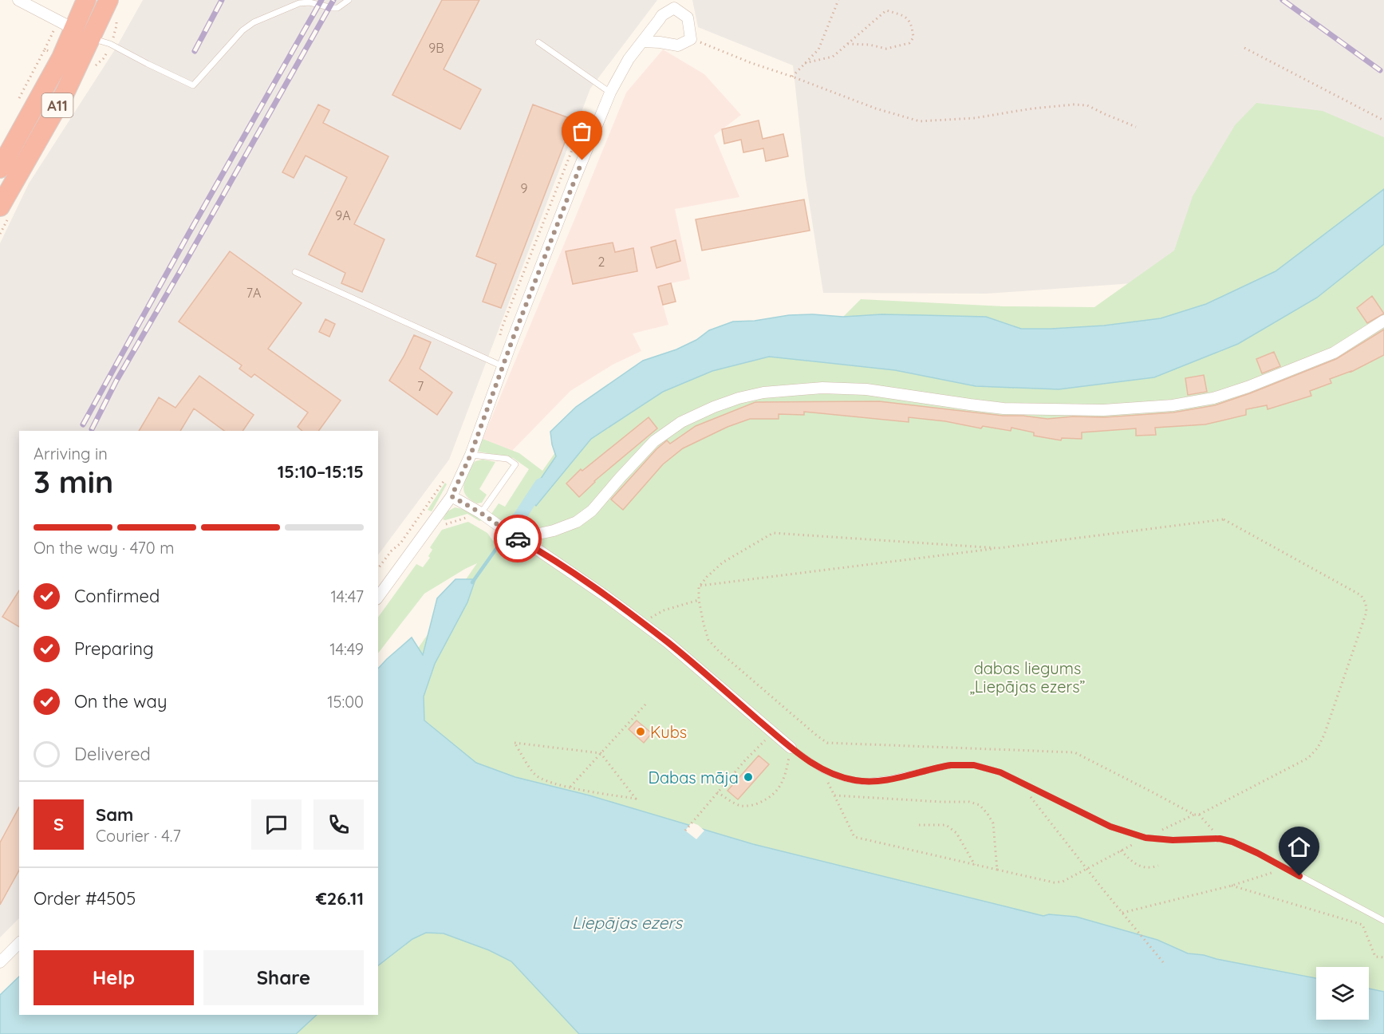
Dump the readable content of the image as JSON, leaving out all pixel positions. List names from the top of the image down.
{
  "streets": {
    "highway": ["A11"]
  },
  "water": ["Liepājas ezers"],
  "parks": ["dabas liegums „Liepājas ezers”"],
  "places": ["Kubs", "Dabas māja"],
  "house_numbers": [
    "9B",
    "9",
    "9A",
    "2",
    "7A",
    "7"
  ],
  "page": {
    "heading": ["3 min", "Arriving in", "15:10–15:15"],
    "panel": [
      "Sam",
      "Courier · 4.7",
      "Order #4505",
      "€26.11"
    ],
    "bar": "On the way · 470 m",
    "list": [
      ["Confirmed", "14:47"],
      ["Preparing", "14:49"],
      ["On the way", "15:00"],
      "Delivered"
    ],
    "round": "S",
    "buttons": ["Help", "Share"]
  }
}
